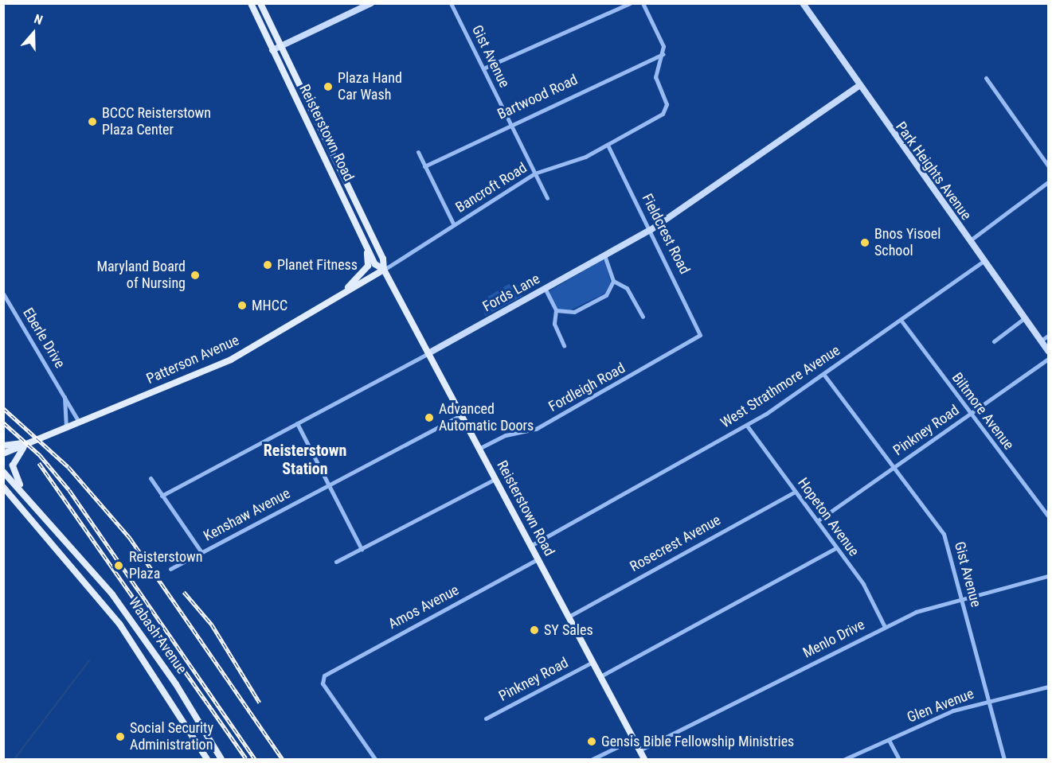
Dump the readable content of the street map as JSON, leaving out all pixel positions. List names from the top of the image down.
{
  "streets": {
    "main road": ["Reisterstown Road", "Patterson Avenue", "Wabash Avenue"],
    "street": [
      "Gist Avenue",
      "Bartwood Road",
      "Park Heights Avenue",
      "Bancroft Road",
      "Fieldcrest Road",
      "Fords Lane",
      "Eberle Drive",
      "West Strathmore Avenue",
      "Fordleigh Road",
      "Biltmore Avenue",
      "Pinkney Road",
      "Kenshaw Avenue",
      "Hopeton Avenue",
      "Rosecrest Avenue",
      "Amos Avenue",
      "Menlo Drive",
      "Glen Avenue"
    ]
  },
  "crossings": [
    ["Gist Avenue", "Bartwood Road"],
    ["Gist Avenue", "Bancroft Road"],
    ["Gist Avenue", "West Strathmore Avenue"],
    ["Gist Avenue", "Pinkney Road"],
    ["Gist Avenue", "Menlo Drive"],
    ["Gist Avenue", "Glen Avenue"],
    ["Bartwood Road", "Bancroft Road"],
    ["Reisterstown Road", "Bancroft Road"],
    ["Reisterstown Road", "Fords Lane"],
    ["Reisterstown Road", "Patterson Avenue"],
    ["Reisterstown Road", "West Strathmore Avenue"],
    ["Reisterstown Road", "Fordleigh Road"],
    ["Reisterstown Road", "Pinkney Road"],
    ["Reisterstown Road", "Kenshaw Avenue"],
    ["Reisterstown Road", "Rosecrest Avenue"],
    ["Reisterstown Road", "Amos Avenue"],
    ["Reisterstown Road", "Menlo Drive"],
    ["Park Heights Avenue", "Fords Lane"],
    ["Park Heights Avenue", "West Strathmore Avenue"],
    ["Bancroft Road", "Fieldcrest Road"],
    ["Bancroft Road", "Patterson Avenue"],
    ["Fieldcrest Road", "Fords Lane"],
    ["Fieldcrest Road", "Fordleigh Road"],
    ["Eberle Drive", "Patterson Avenue"],
    ["West Strathmore Avenue", "Biltmore Avenue"],
    ["West Strathmore Avenue", "Hopeton Avenue"],
    ["Biltmore Avenue", "Pinkney Road"],
    ["Pinkney Road", "Hopeton Avenue"],
    ["Hopeton Avenue", "Rosecrest Avenue"],
    ["Hopeton Avenue", "Menlo Drive"]
  ],
  "districts": ["Reisterstown Station"],
  "places": [
    "Plaza Hand Car Wash",
    "BCCC Reisterstown Plaza Center",
    "Bnos Yisoel School",
    "Planet Fitness",
    "Maryland Board of Nursing",
    "MHCC",
    "Advanced Automatic Doors",
    "Reisterstown Plaza",
    "SY Sales",
    "Social Security Administration",
    "Gensis Bible Fellowship Ministries"
  ],
  "north": "top"
}
